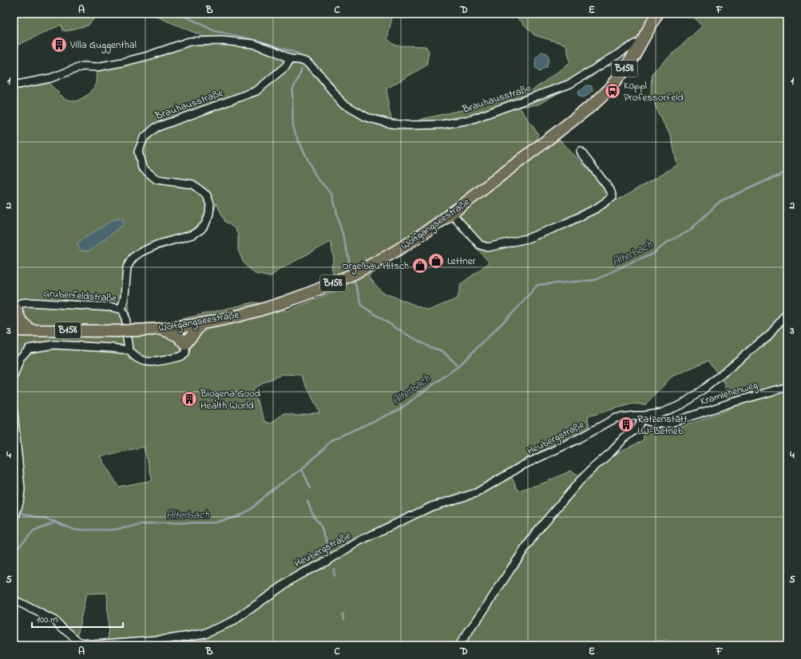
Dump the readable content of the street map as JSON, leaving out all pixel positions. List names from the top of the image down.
{
  "streets": {
    "main road": ["B158", "Wolfgangseestraße"],
    "street": [
      "Brauhausstraße",
      "Gruberfeldstraße",
      "Kramlehenweg",
      "Heubergstraße"
    ]
  },
  "crossings": [
    ["Brauhausstraße", "Wolfgangseestraße"],
    ["Brauhausstraße", "Gruberfeldstraße"],
    ["Kramlehenweg", "Heubergstraße"]
  ],
  "water": ["Alterbach"],
  "places": {
    "building": ["Villa Guggenthal", "Biogena Good Health World", "Ratzenstätt LW-Betrieb"],
    "bus stop": ["Koppl Professorfeld"],
    "shop": ["Lettner", "Orgelbau Hitsch"]
  },
  "scale_bar": "100 m",
  "grid": {
    "columns": [
      "A",
      "B",
      "C",
      "D",
      "E",
      "F"
    ],
    "rows": [
      "1",
      "2",
      "3",
      "4",
      "5"
    ]
  }
}
